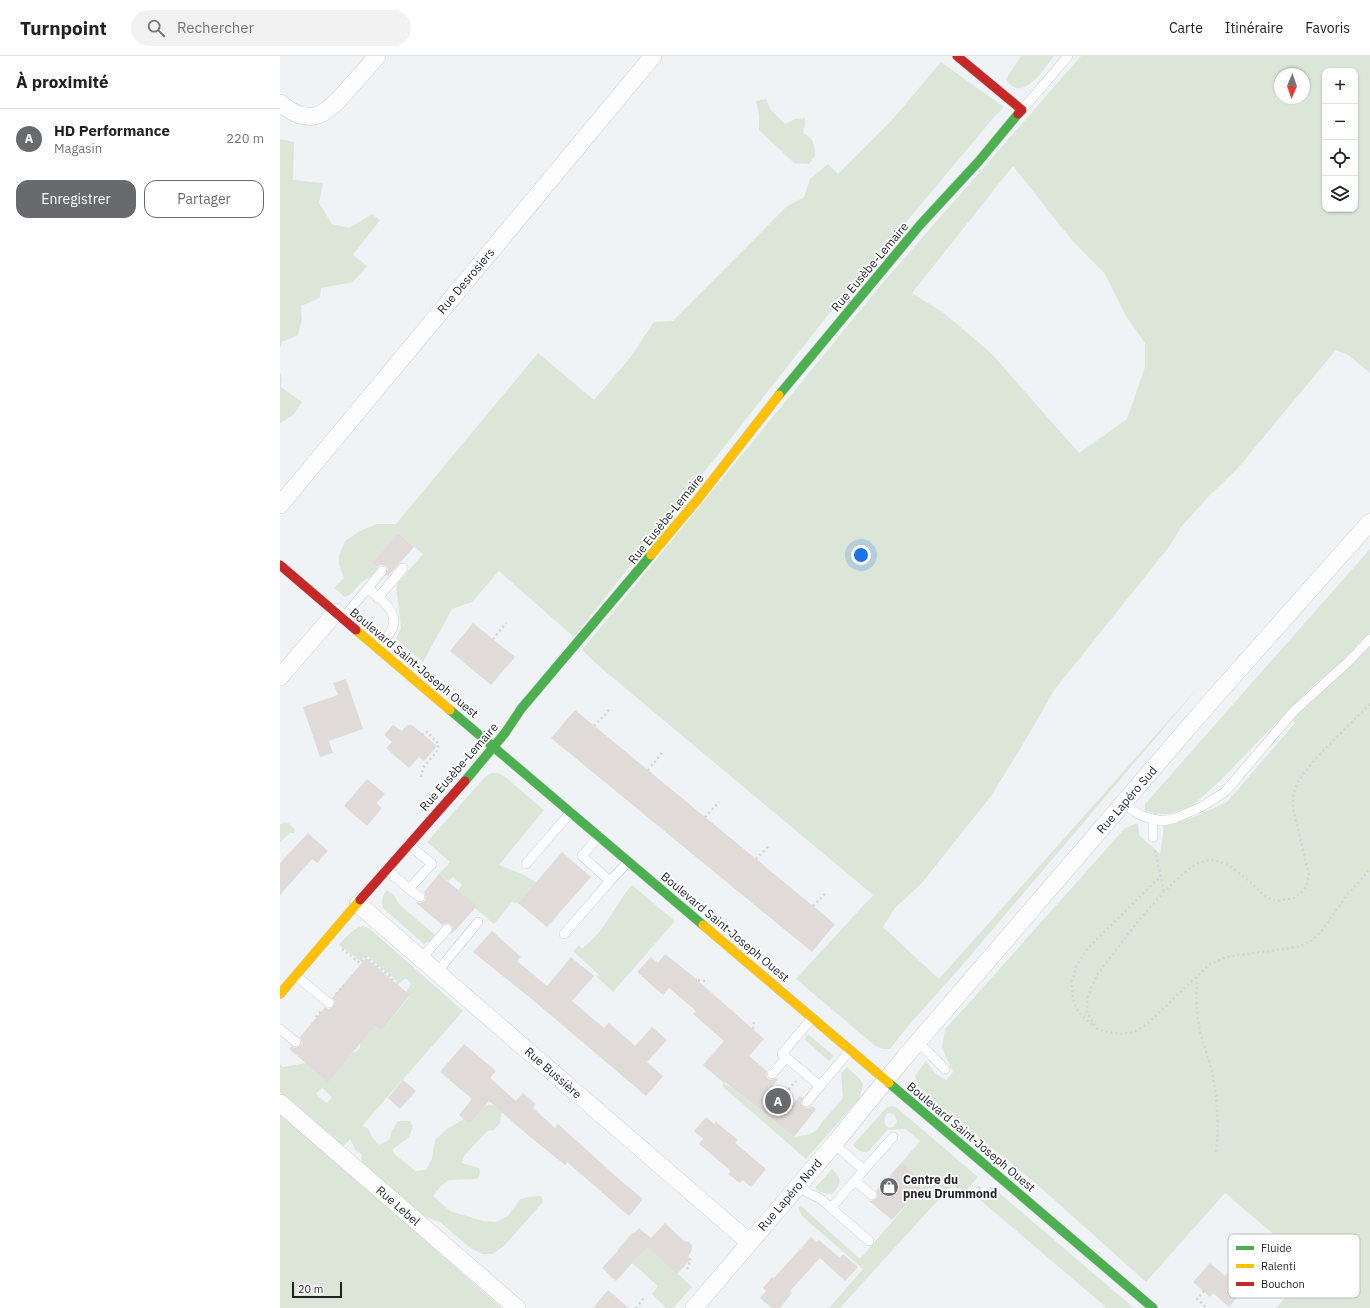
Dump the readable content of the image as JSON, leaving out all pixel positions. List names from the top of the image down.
{
  "streets": {
    "street": [
      "Rue Eusèbe-Lemaire",
      "Rue Desrosiers",
      "Boulevard Saint-Joseph Ouest",
      "Rue Lapéro Sud",
      "Rue Bussière",
      "Rue Lapéro Nord",
      "Rue Lebel"
    ]
  },
  "crossings": [
    ["Rue Eusèbe-Lemaire", "Boulevard Saint-Joseph Ouest"],
    ["Rue Eusèbe-Lemaire", "Rue Bussière"],
    ["Boulevard Saint-Joseph Ouest", "Rue Lapéro Sud"],
    ["Boulevard Saint-Joseph Ouest", "Rue Lapéro Nord"],
    ["Rue Lapéro Sud", "Rue Lapéro Nord"],
    ["Rue Bussière", "Rue Lapéro Nord"]
  ],
  "places": {
    "shop": ["Centre du pneu Drummond"]
  },
  "legend": ["Fluide", "Ralenti", "Bouchon"],
  "scale_bar": "20 m",
  "north": "bottom",
  "page": {
    "header": "Turnpoint",
    "search": "Rechercher",
    "nav": ["Carte", "Itinéraire", "Favoris"],
    "heading": "À proximité",
    "map_buttons": ["+", "−"],
    "list": [
      {
        "mark": "A",
        "name": "HD Performance",
        "note": "Magasin",
        "value": "220 m"
      }
    ],
    "buttons": ["Enregistrer", "Partager"],
    "pins": "A",
    "scale": "20 m"
  }
}
